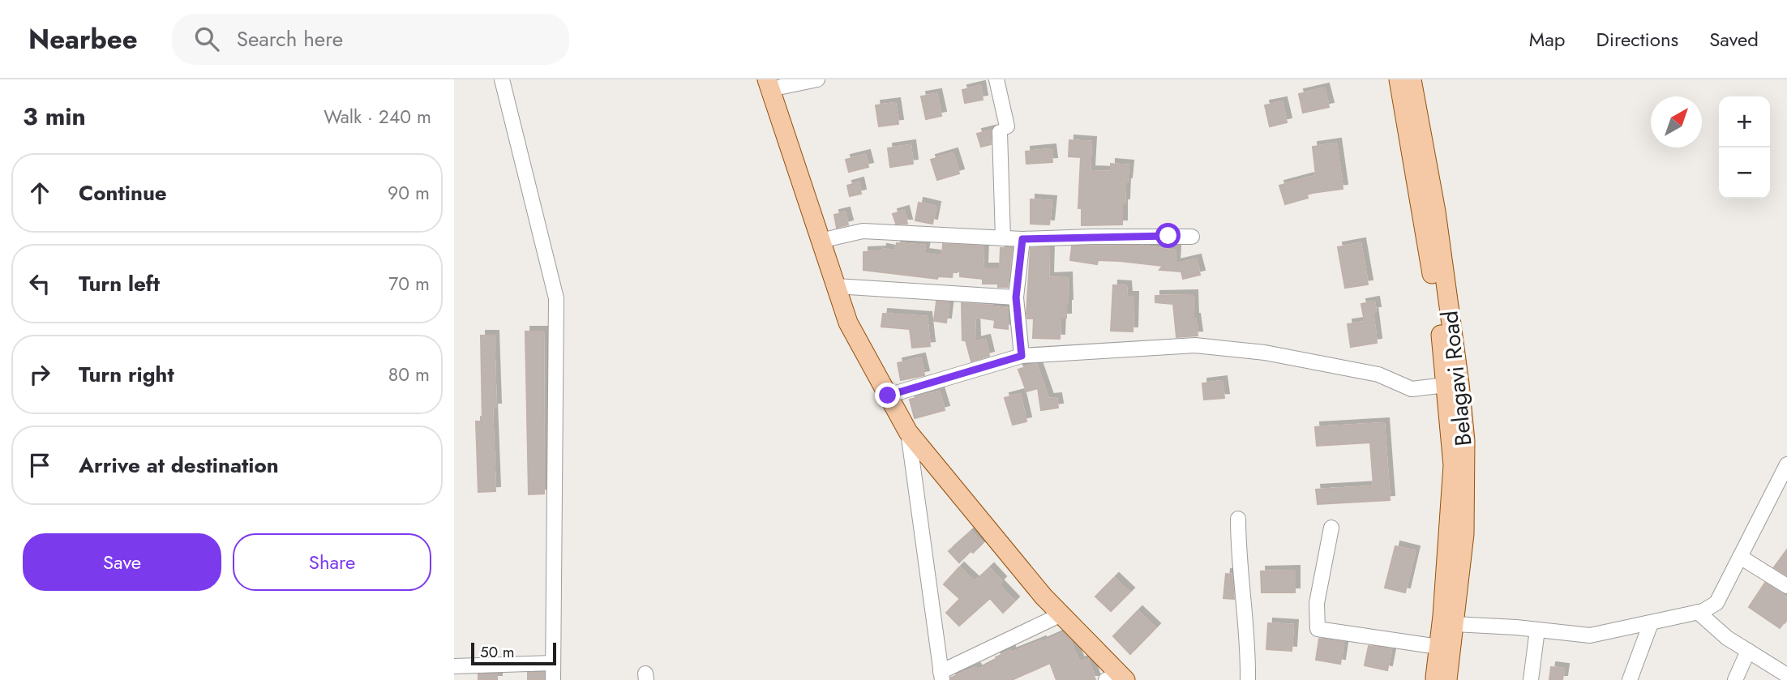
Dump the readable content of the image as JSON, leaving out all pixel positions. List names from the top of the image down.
{
  "streets": {
    "main road": ["Belagavi Road"]
  },
  "scale_bar": "50 m",
  "north": "top right",
  "page": {
    "header": "Nearbee",
    "search": "Search here",
    "nav": ["Map", "Directions", "Saved"],
    "heading": ["3 min", "Walk · 240 m"],
    "map_buttons": ["+", "−"],
    "list": [
      ["Continue", "90 m"],
      ["Turn left", "70 m"],
      ["Turn right", "80 m"],
      "Arrive at destination"
    ],
    "buttons": ["Save", "Share"],
    "scale": "50 m"
  }
}
